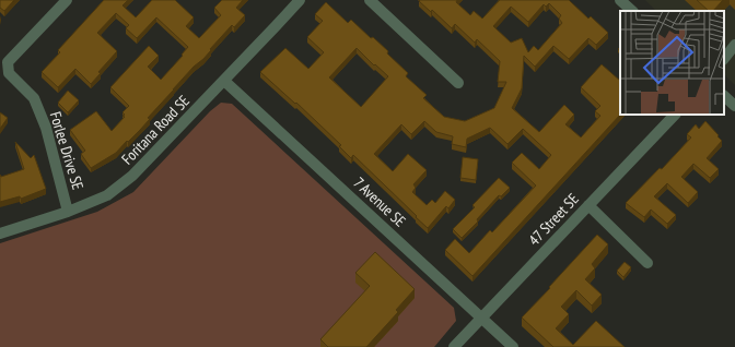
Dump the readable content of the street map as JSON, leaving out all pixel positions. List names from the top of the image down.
{
  "streets": {
    "street": [
      "Foritana Road SE",
      "Forlee Drive SE",
      "7 Avenue SE",
      "47 Street SE"
    ]
  },
  "crossings": [
    ["Foritana Road SE", "Forlee Drive SE"],
    ["Foritana Road SE", "7 Avenue SE"],
    ["7 Avenue SE", "47 Street SE"]
  ]
}
